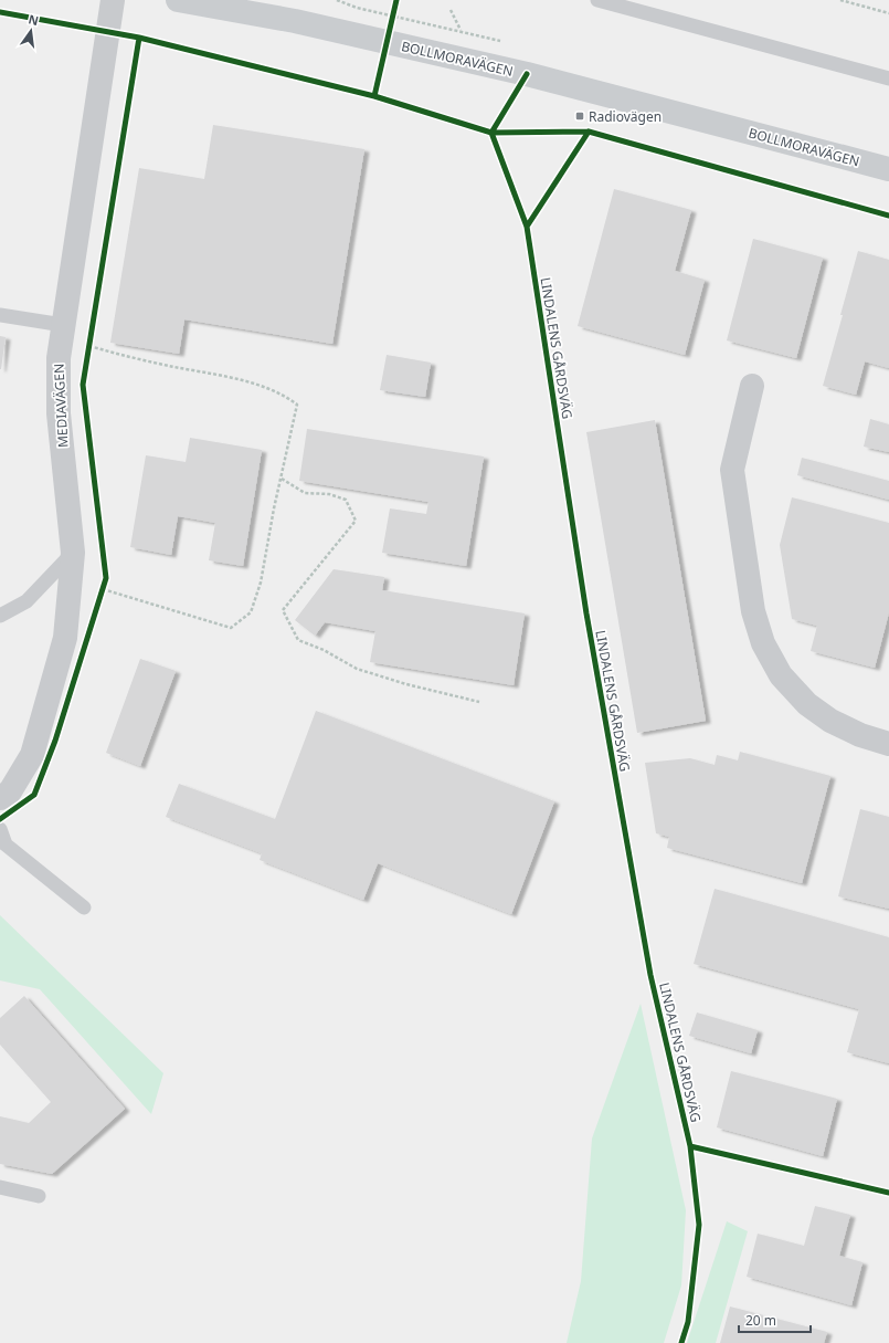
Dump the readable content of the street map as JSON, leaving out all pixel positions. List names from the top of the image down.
{
  "streets": {
    "street": ["BOLLMORAVÄGEN", "MEDIAVÄGEN"],
    "cycle path": ["LINDALENS GÅRDSVÄG"]
  },
  "places": {
    "transit": ["Radiovägen"]
  },
  "scale_bar": "20 m",
  "north": "top"
}
